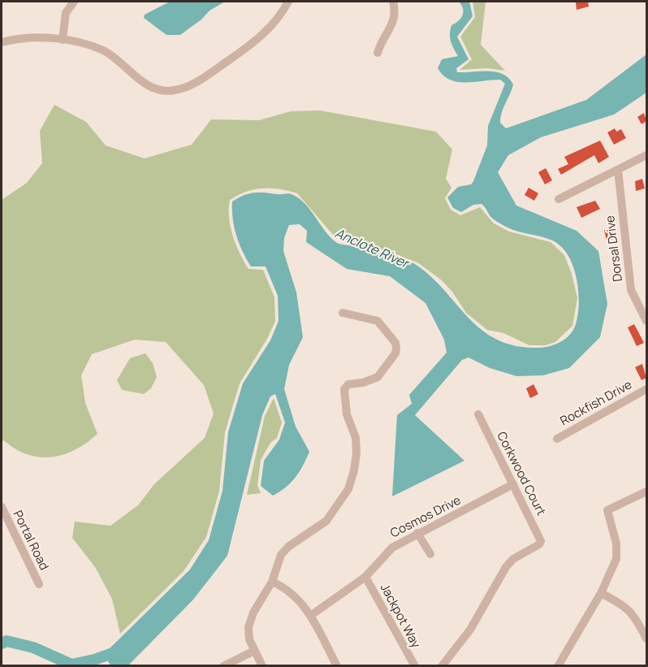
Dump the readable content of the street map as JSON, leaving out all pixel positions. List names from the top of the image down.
{
  "streets": {
    "street": [
      "Dorsal Drive",
      "Rockfish Drive",
      "Corkwood Court",
      "Cosmos Drive",
      "Portal Road",
      "Jackpot Way"
    ]
  },
  "crossings": [
    ["Corkwood Court", "Cosmos Drive"],
    ["Cosmos Drive", "Jackpot Way"]
  ],
  "water": ["Anclote River"]
}
